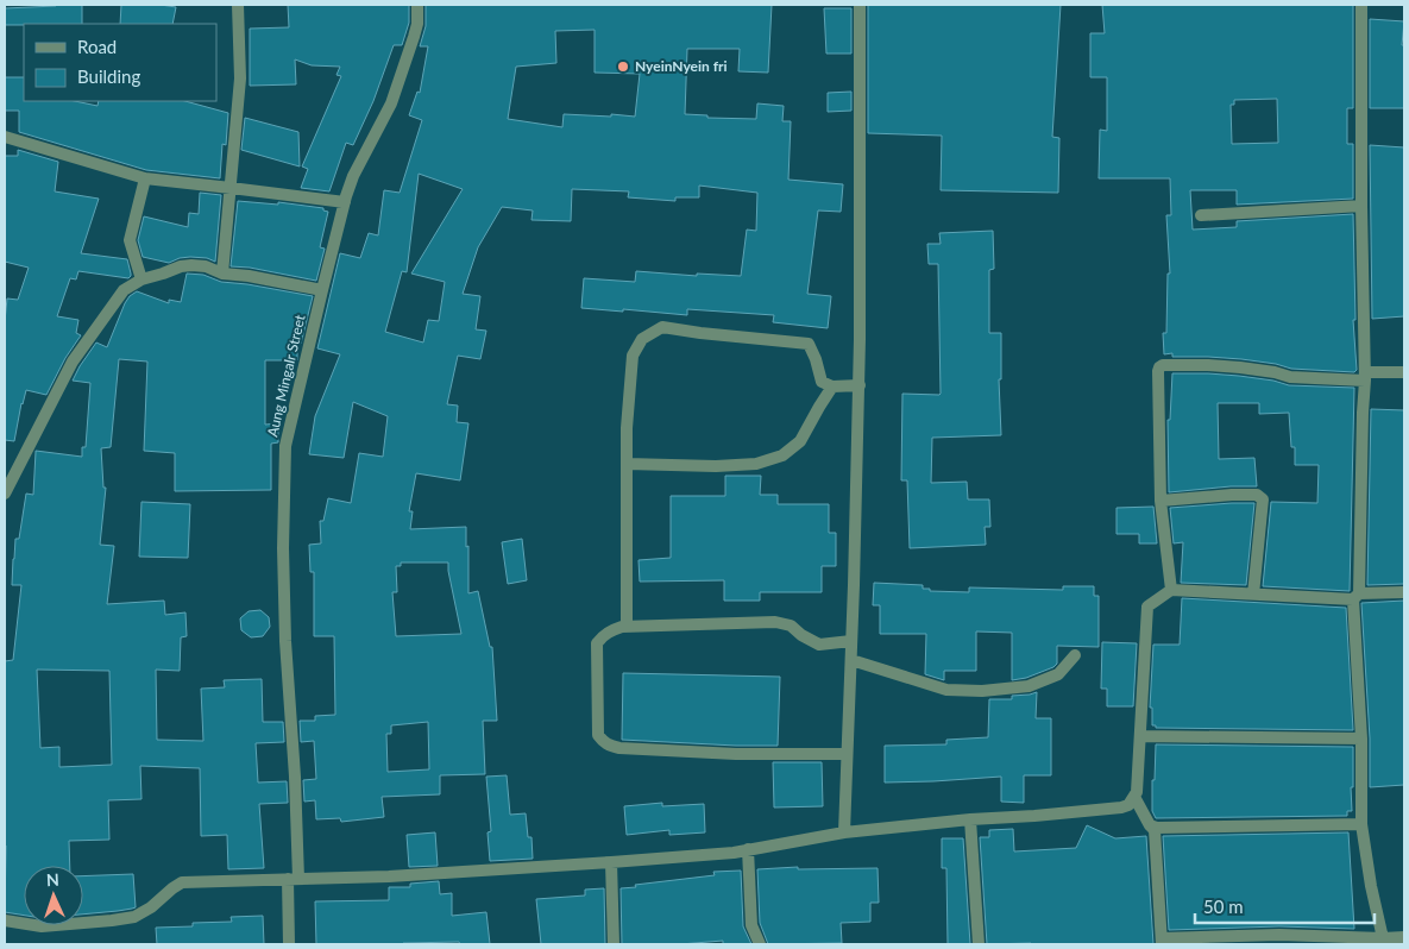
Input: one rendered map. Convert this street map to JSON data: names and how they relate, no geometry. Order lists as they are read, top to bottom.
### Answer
{
  "streets": {
    "street": ["Aung Mingalr Street"]
  },
  "places": ["NyeinNyein fri"],
  "legend": ["Road", "Building"],
  "scale_bar": "50 m",
  "north": "top"
}
